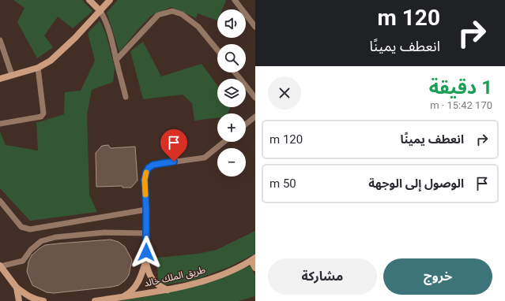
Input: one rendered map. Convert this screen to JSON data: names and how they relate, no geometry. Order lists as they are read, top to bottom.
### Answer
{
  "streets": {
    "street": ["طريق الملك خالد"]
  },
  "page": {
    "turn": ["120 m", "انعطف يمينًا"],
    "map_buttons": ["+", "−"],
    "heading": ["1 دقيقة", "170 m · 15:42"],
    "list": [
      {
        "name": "انعطف يمينًا",
        "value": "120 m"
      },
      {
        "name": "الوصول إلى الوجهة",
        "value": "50 m"
      }
    ],
    "buttons": ["خروج", "مشاركة"]
  }
}
